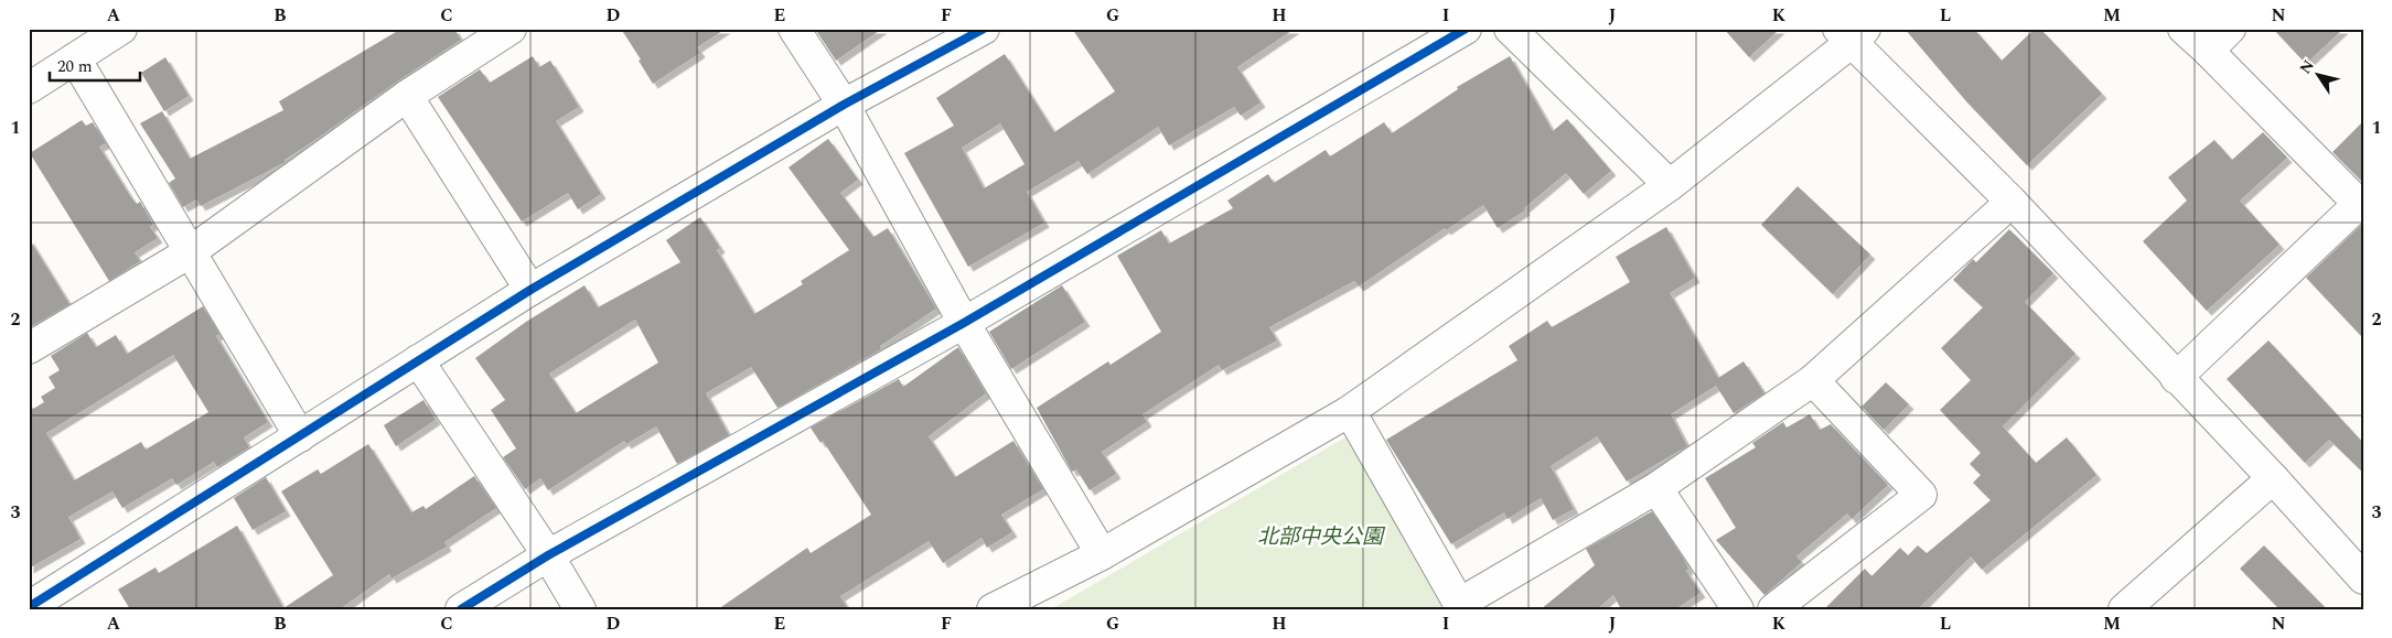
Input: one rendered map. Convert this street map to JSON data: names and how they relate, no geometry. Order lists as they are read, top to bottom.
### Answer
{
  "parks": ["北部中央公園"],
  "scale_bar": "20 m",
  "north": "top left",
  "grid": {
    "columns": [
      "A",
      "B",
      "C",
      "D",
      "E",
      "F",
      "G",
      "H",
      "I",
      "J",
      "K",
      "L",
      "M",
      "N"
    ],
    "rows": ["1", "2", "3"]
  }
}
